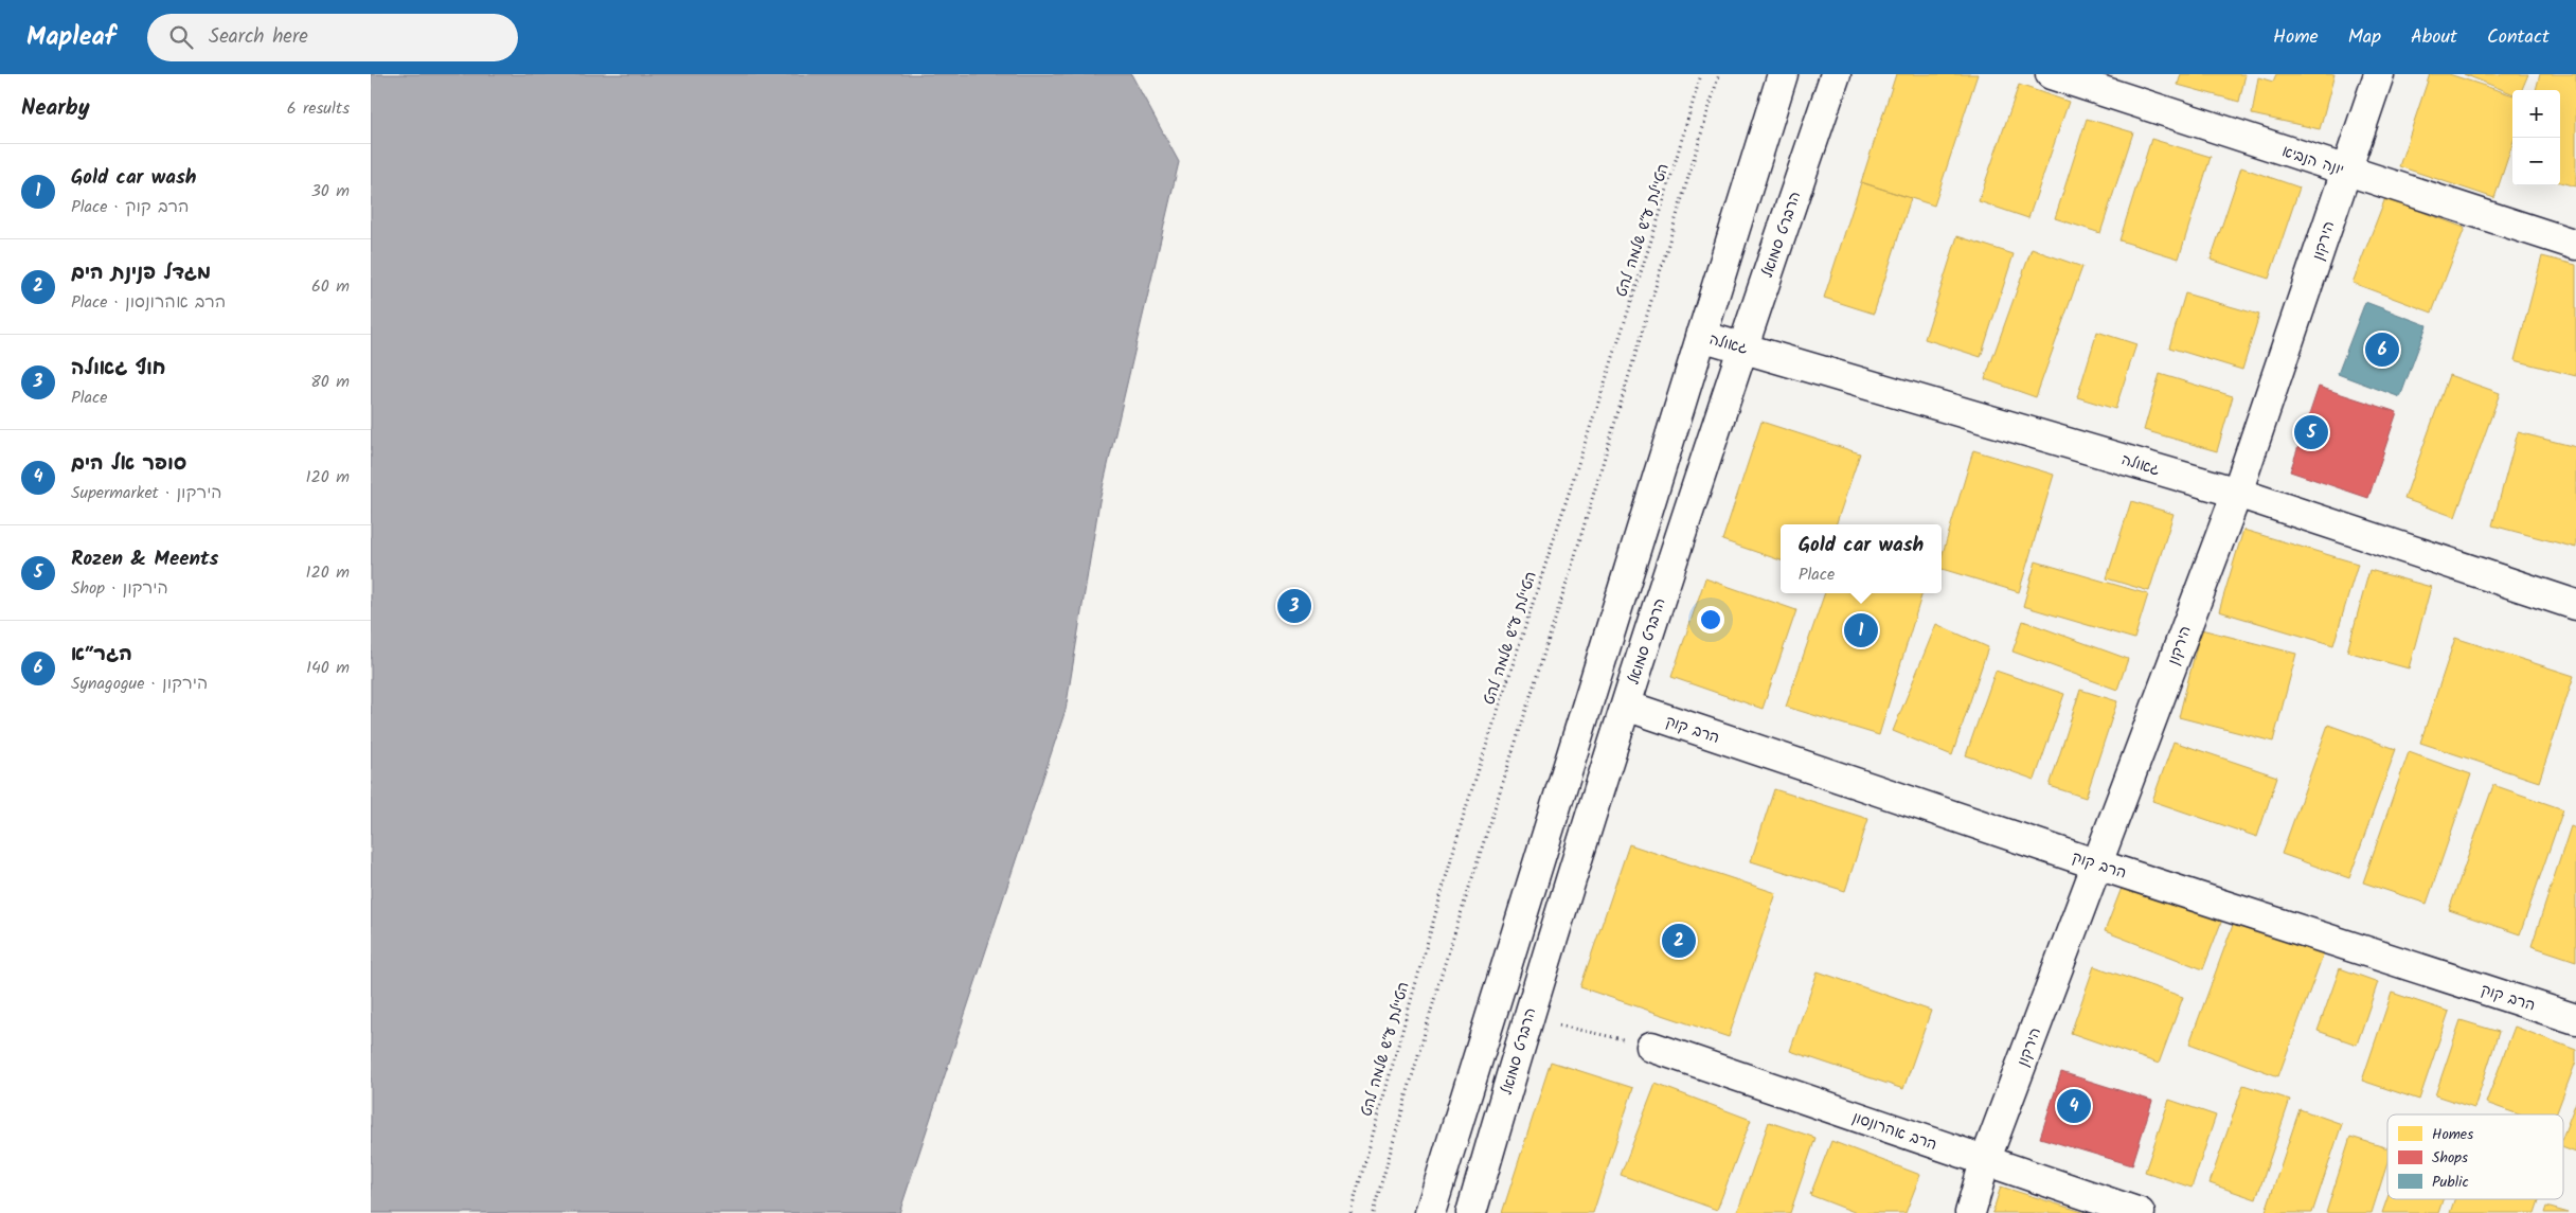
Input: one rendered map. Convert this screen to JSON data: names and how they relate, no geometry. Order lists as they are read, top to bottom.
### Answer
{
  "streets": {
    "street": [
      "יונה הנביא",
      "הרברט סמואל",
      "הירקון",
      "גאולה",
      "הרב קוק",
      "הרב אהרונסון"
    ],
    "path": ["הטיילת ע״ש שלמה להט"]
  },
  "crossings": [
    ["יונה הנביא", "הירקון"],
    ["הרברט סמואל", "גאולה"],
    ["הרברט סמואל", "הרב קוק"],
    ["הירקון", "גאולה"],
    ["הירקון", "הרב קוק"],
    ["הירקון", "הרב אהרונסון"]
  ],
  "legend": ["Homes", "Shops", "Public"],
  "page": {
    "header": "Mapleaf",
    "search": "Search here",
    "nav": [
      "Home",
      "Map",
      "About",
      "Contact"
    ],
    "heading": ["Nearby", "6 results"],
    "map_buttons": ["+", "−"],
    "list": [
      {
        "mark": "1",
        "name": "Gold car wash",
        "note": "Place · הרב קוק",
        "value": "30 m"
      },
      {
        "mark": "2",
        "name": "מגדל פנינת הים",
        "note": "Place · הרב אהרונסון",
        "value": "60 m"
      },
      {
        "mark": "3",
        "name": "חוף גאולה",
        "note": "Place",
        "value": "80 m"
      },
      {
        "mark": "4",
        "name": "סופר אל הים",
        "note": "Supermarket · הירקון",
        "value": "120 m"
      },
      {
        "mark": "5",
        "name": "Rozen & Meents",
        "note": "Shop · הירקון",
        "value": "120 m"
      },
      {
        "mark": "6",
        "name": "הגר״א",
        "note": "Synagogue · הירקון",
        "value": "140 m"
      }
    ],
    "pins": [
      "6",
      "5",
      "3",
      "1",
      "2",
      "4"
    ],
    "popup": ["Gold car wash", "Place"]
  }
}
